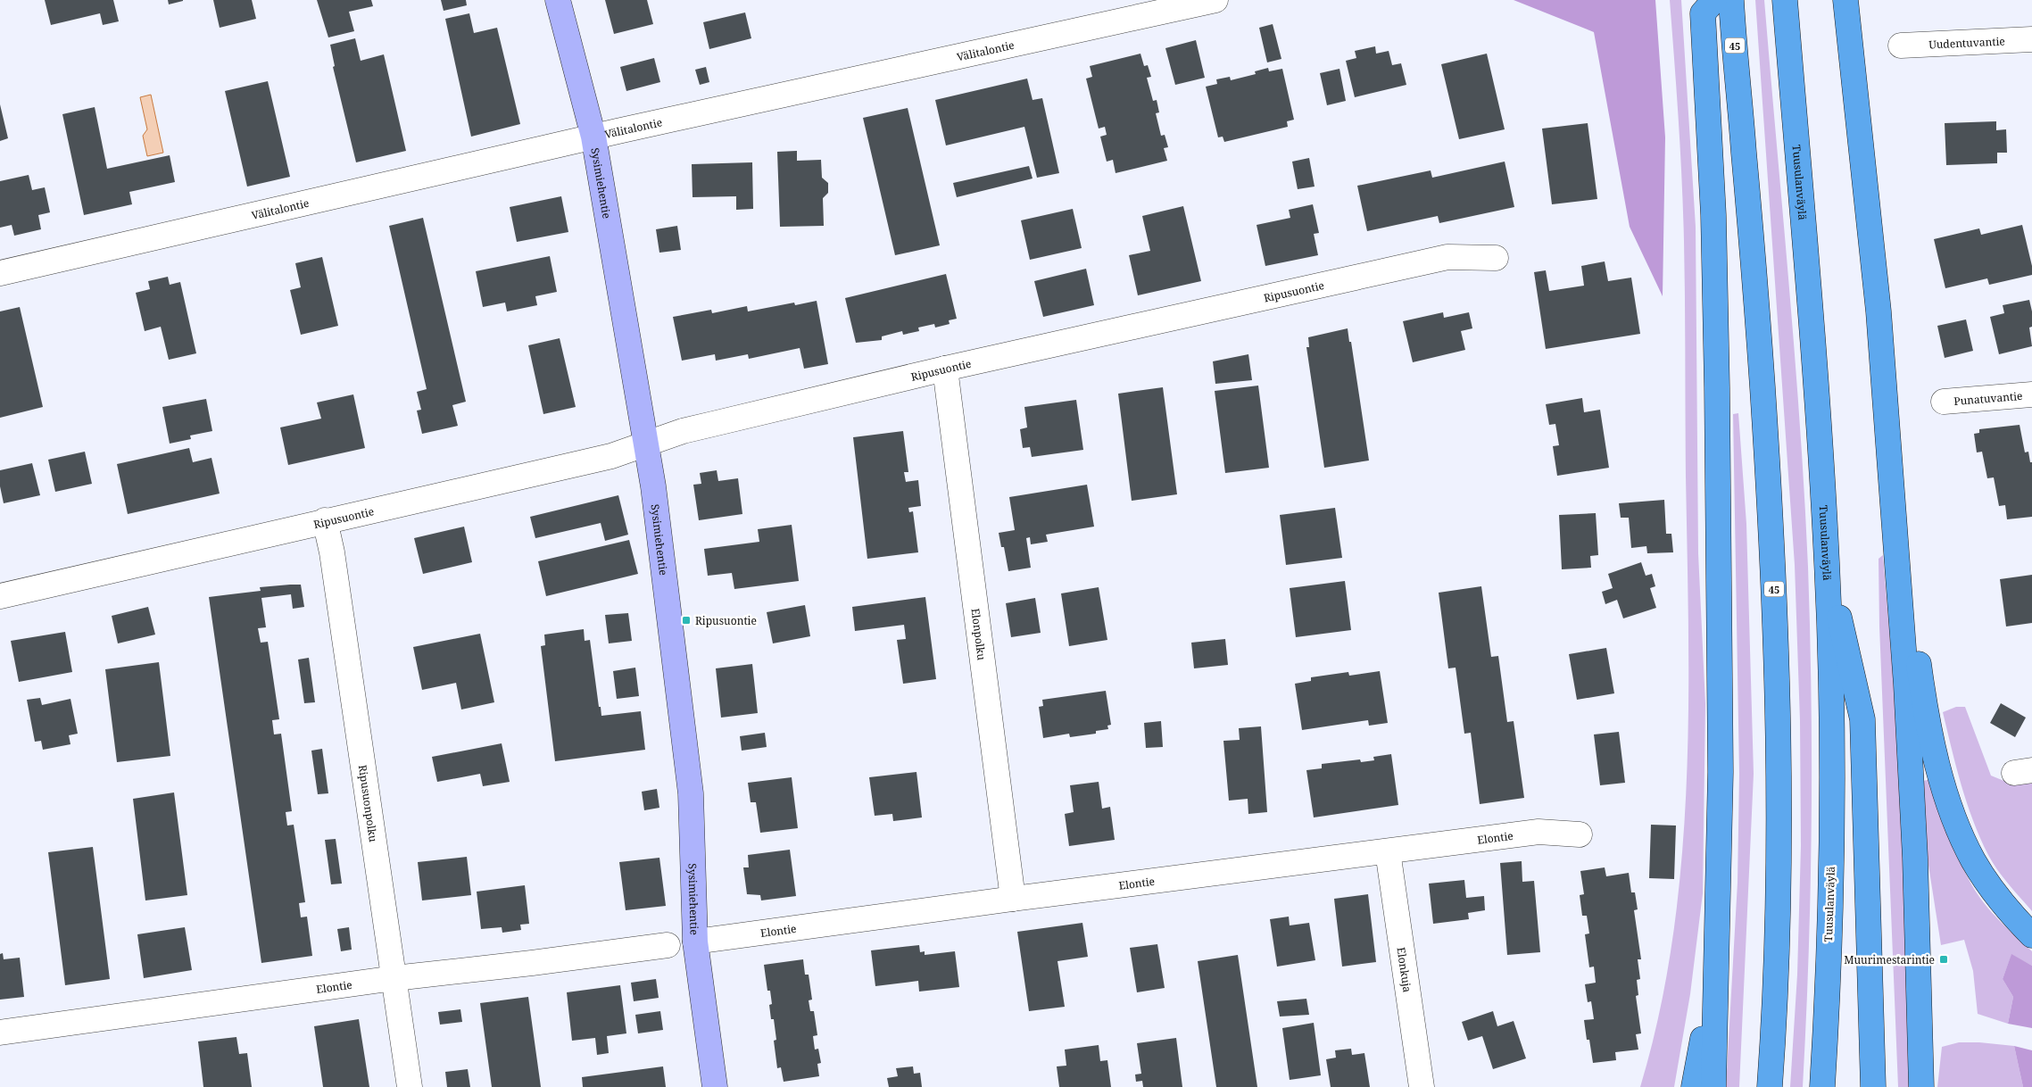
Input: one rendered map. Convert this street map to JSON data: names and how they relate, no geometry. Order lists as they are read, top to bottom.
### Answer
{
  "streets": {
    "highway": ["45", "Tuusulanväylä"],
    "street": [
      "Uudentuvantie",
      "Välitalontie",
      "Sysimiehentie",
      "Ripusuontie",
      "Punatuvantie",
      "Elonpolku",
      "Ripusuonpolku",
      "Elontie",
      "Elonkuja"
    ]
  },
  "crossings": [
    ["Välitalontie", "Sysimiehentie"],
    ["Sysimiehentie", "Ripusuontie"],
    ["Sysimiehentie", "Elontie"],
    ["Ripusuontie", "Elonpolku"],
    ["Ripusuontie", "Ripusuonpolku"],
    ["Elonpolku", "Elontie"],
    ["Ripusuonpolku", "Elontie"],
    ["Elontie", "Elonkuja"]
  ],
  "places": {
    "transit": ["Ripusuontie", "Muurimestarintie"]
  }
}
